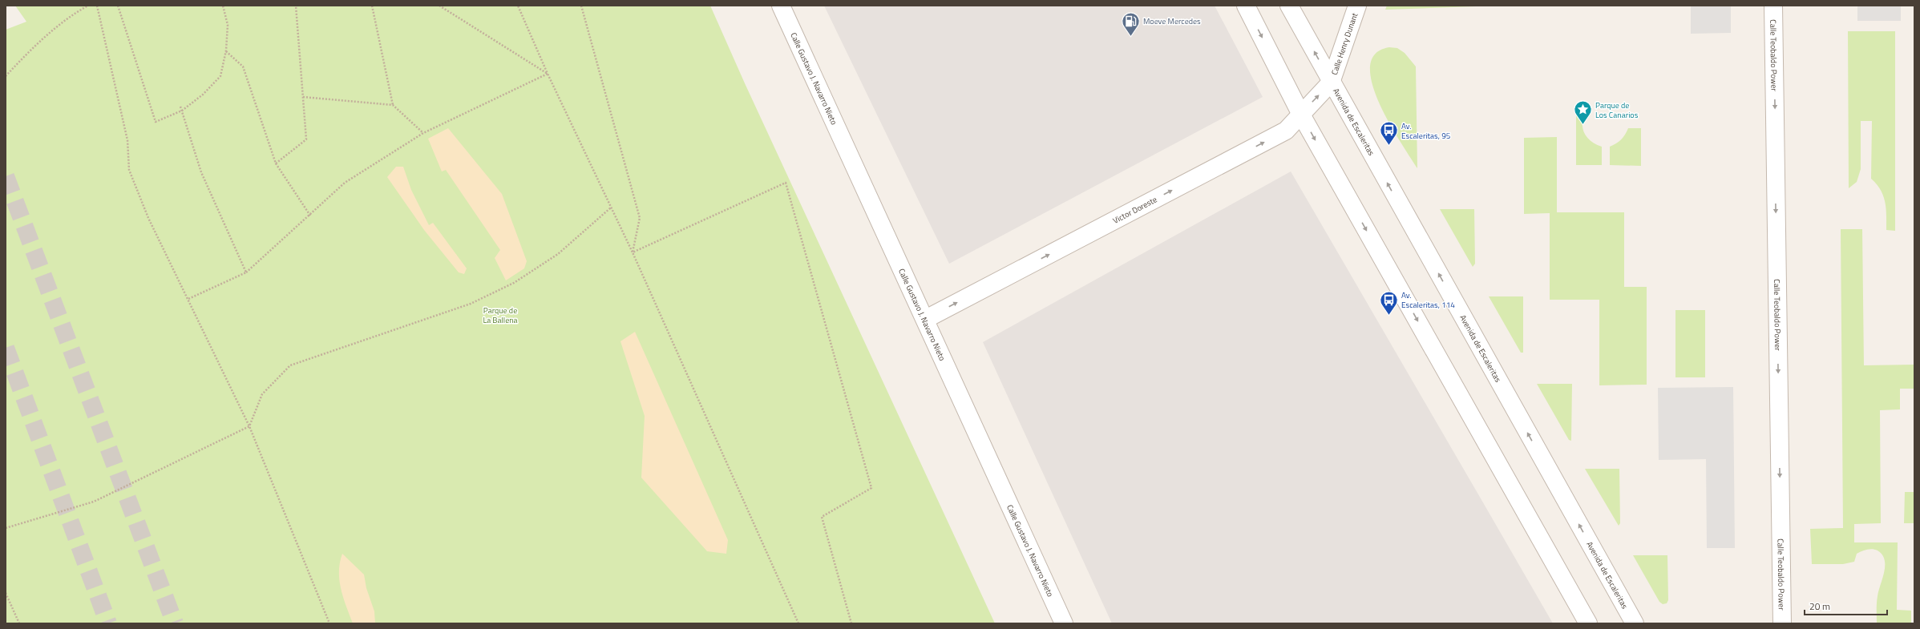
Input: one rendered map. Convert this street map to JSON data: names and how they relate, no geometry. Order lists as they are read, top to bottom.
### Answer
{
  "streets": {
    "street": [
      "Calle Henry Dunant",
      "Calle Teobaldo Power",
      "Calle Gustavo J. Navarro Nieto",
      "Avenida de Escaleritas",
      "Victor Doreste"
    ]
  },
  "crossings": [
    ["Calle Henry Dunant", "Avenida de Escaleritas"],
    ["Calle Henry Dunant", "Victor Doreste"],
    ["Calle Gustavo J. Navarro Nieto", "Victor Doreste"],
    ["Avenida de Escaleritas", "Victor Doreste"]
  ],
  "one_way": ["Calle Teobaldo Power", "Victor Doreste"],
  "parks": ["Parque de La Ballena"],
  "places": {
    "fuel station": ["Moeve Mercedes"],
    "place": ["Parque de Los Canarios"],
    "bus stop": ["Av. Escaleritas, 95", "Av. Escaleritas, 114"]
  },
  "scale_bar": "20 m"
}
